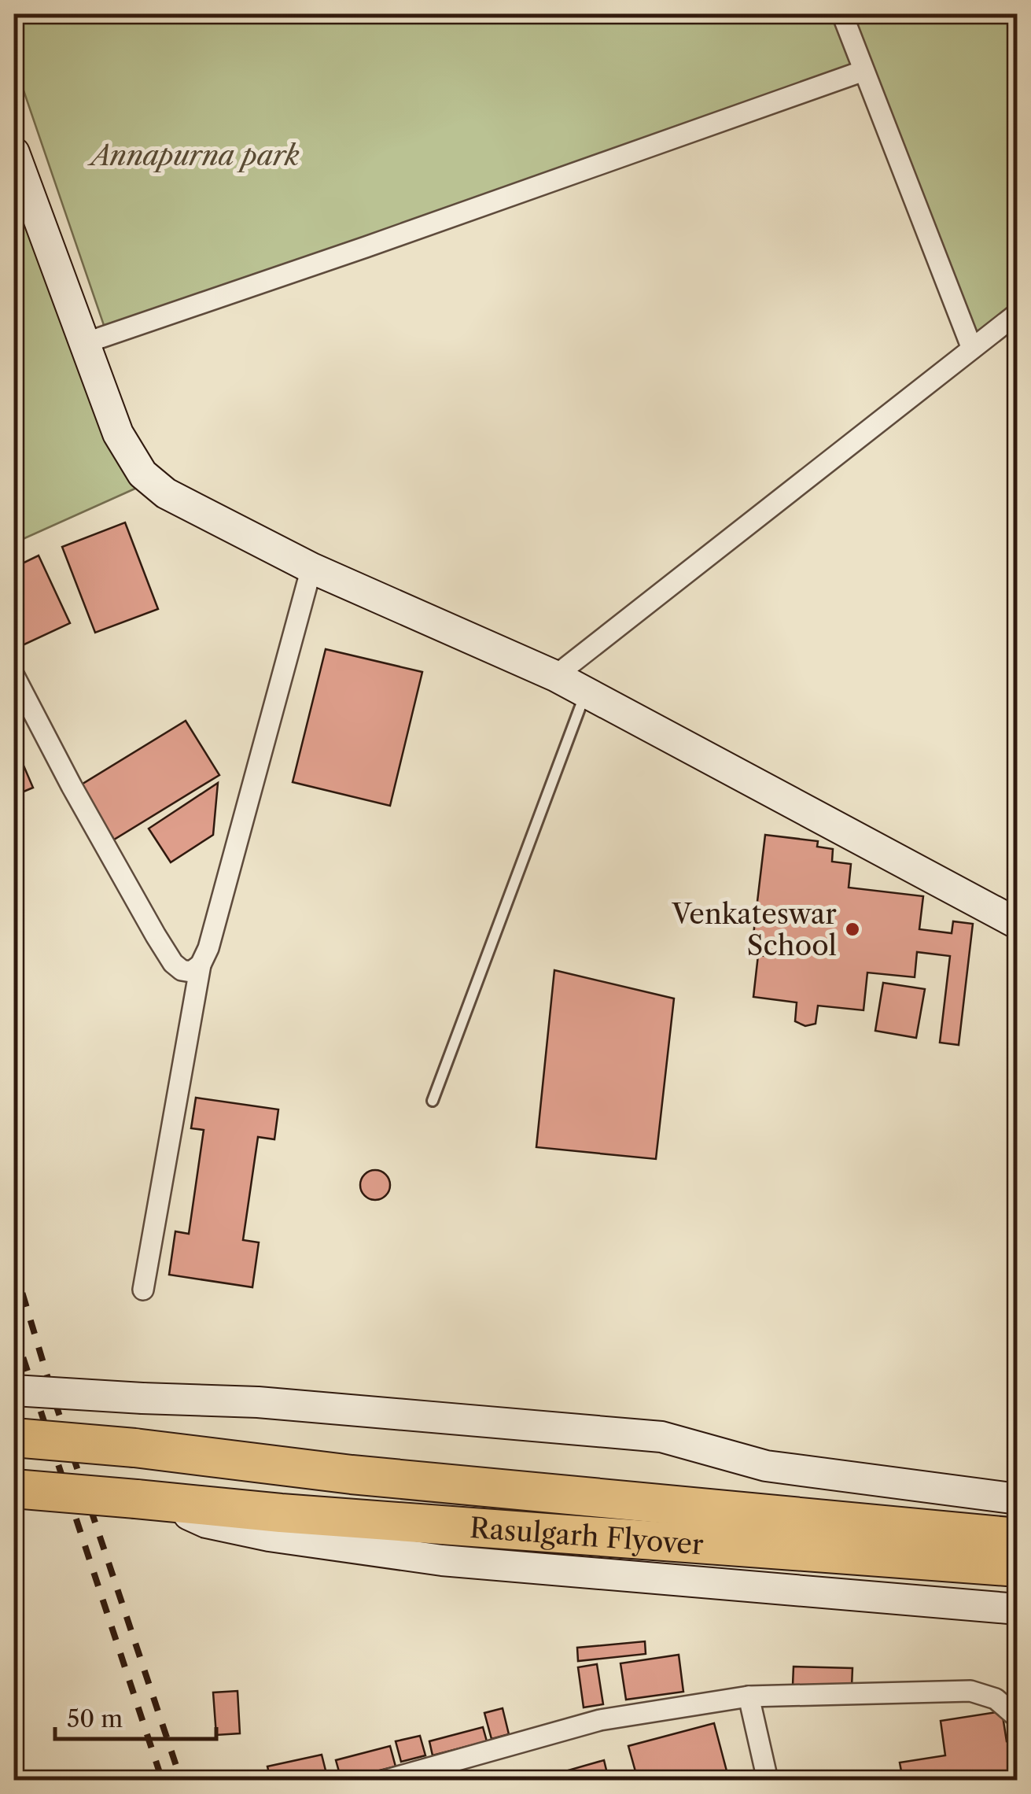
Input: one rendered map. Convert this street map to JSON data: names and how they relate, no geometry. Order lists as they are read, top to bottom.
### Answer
{
  "streets": {
    "highway": ["Rasulgarh Flyover"]
  },
  "parks": ["Annapurna park"],
  "places": ["Venkateswar School"],
  "scale_bar": "50 m"
}
